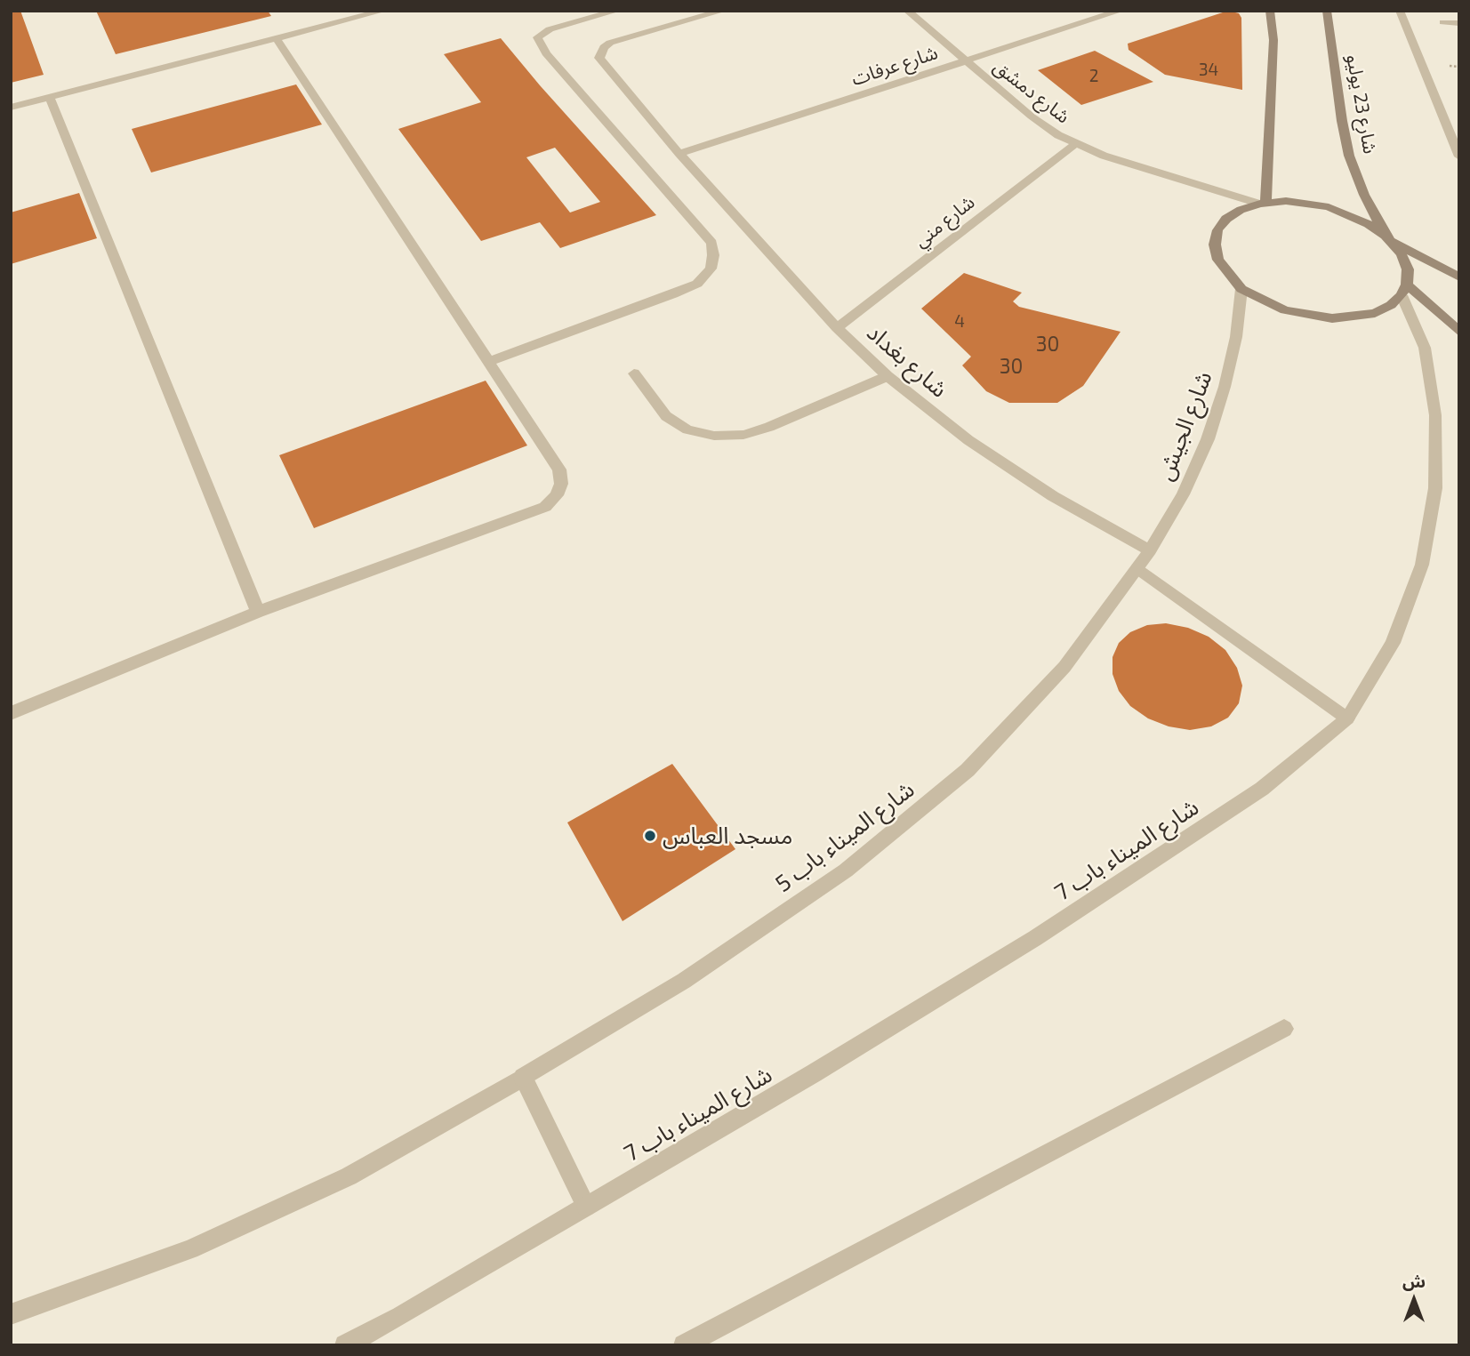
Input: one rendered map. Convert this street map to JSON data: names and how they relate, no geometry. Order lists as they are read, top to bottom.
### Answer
{
  "streets": {
    "main road": ["شارع 23 يوليو"],
    "street": [
      "شارع عرفات",
      "شارع دمشق",
      "شارع مني",
      "شارع بغداد",
      "شارع الجيش",
      "شارع الميناء باب 5",
      "شارع الميناء باب 7"
    ]
  },
  "crossings": [
    ["شارع عرفات", "شارع دمشق"],
    ["شارع عرفات", "شارع بغداد"],
    ["شارع دمشق", "شارع 23 يوليو"],
    ["شارع دمشق", "شارع مني"],
    ["شارع دمشق", "شارع الجيش"],
    ["شارع دمشق", "شارع الميناء باب 7"],
    ["شارع 23 يوليو", "شارع الجيش"],
    ["شارع 23 يوليو", "شارع الميناء باب 7"],
    ["شارع مني", "شارع بغداد"],
    ["شارع بغداد", "شارع الجيش"],
    ["شارع الجيش", "شارع الميناء باب 5"],
    ["شارع الجيش", "شارع الميناء باب 7"]
  ],
  "places": ["مسجد العباس"],
  "house_numbers": [
    "34",
    "2",
    "4",
    "30",
    "30"
  ],
  "north": "top"
}
